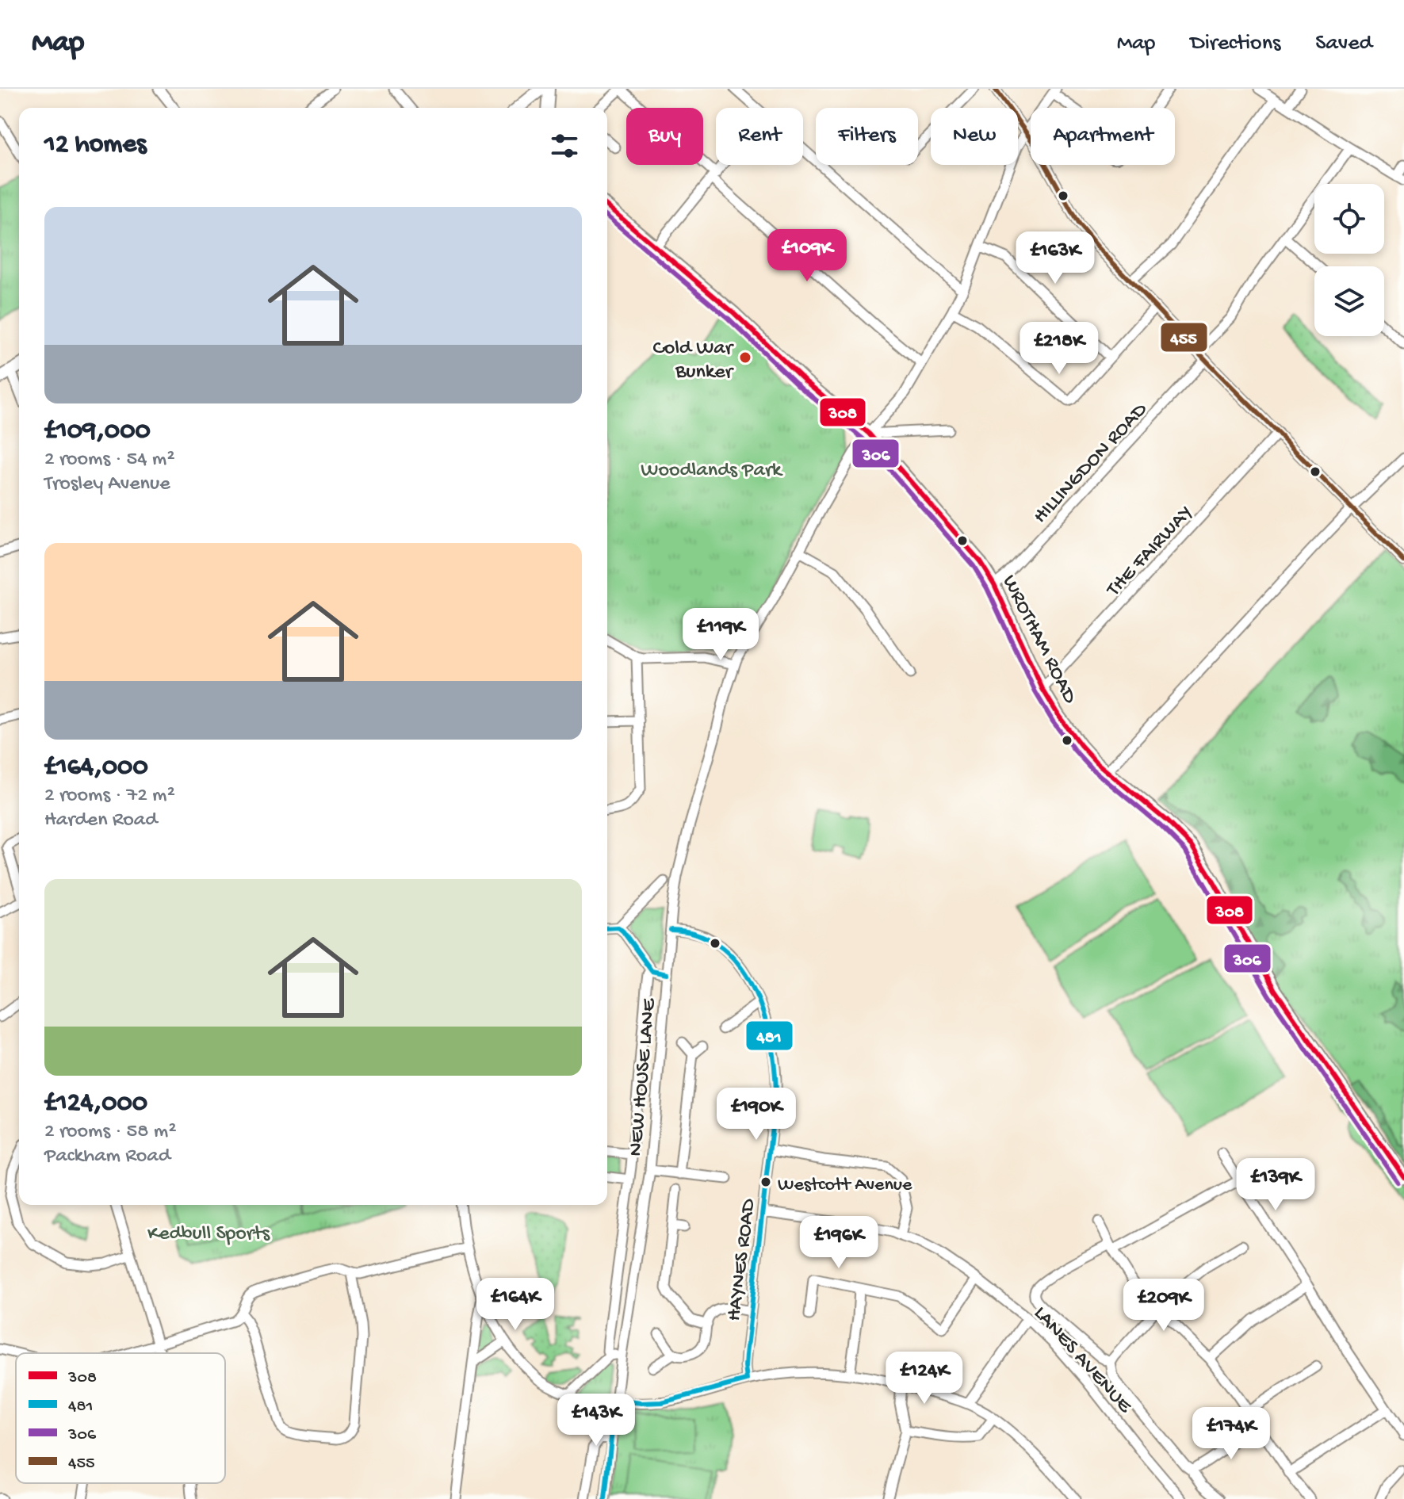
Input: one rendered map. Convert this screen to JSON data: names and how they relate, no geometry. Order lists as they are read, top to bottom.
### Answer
{
  "streets": {
    "main road": ["WROTHAM ROAD"],
    "street": [
      "HILLINGDON ROAD",
      "THE FAIRWAY",
      "NEW HOUSE LANE",
      "HAYNES ROAD",
      "LANES AVENUE"
    ]
  },
  "crossings": [
    ["HILLINGDON ROAD", "WROTHAM ROAD"],
    ["THE FAIRWAY", "WROTHAM ROAD"],
    ["WROTHAM ROAD", "NEW HOUSE LANE"],
    ["NEW HOUSE LANE", "HAYNES ROAD"],
    ["HAYNES ROAD", "LANES AVENUE"]
  ],
  "parks": ["Woodlands Park", "Kedbull Sports"],
  "places": ["Cold War Bunker", "Westcott Avenue"],
  "lines": [
    "transit line 455",
    "transit line 308",
    "transit line 306",
    "transit line 481"
  ],
  "legend": [
    "308",
    "481",
    "306",
    "455"
  ],
  "page": {
    "header": "Map",
    "nav": ["Map", "Directions", "Saved"],
    "chip": [
      "Buy",
      "Rent",
      "Filters",
      "New",
      "Apartment"
    ],
    "heading": "12 homes",
    "list": [
      {
        "name": "£109,000",
        "note": "2 rooms · 54 m² · Trosley Avenue"
      },
      {
        "name": "£164,000",
        "note": "2 rooms · 72 m² · Harden Road"
      },
      {
        "name": "£124,000",
        "note": "2 rooms · 58 m² · Packham Road"
      }
    ],
    "price": [
      "£109K",
      "£163K",
      "£218K",
      "£119K",
      "£190K",
      "£139K",
      "£196K",
      "£164K",
      "£209K",
      "£124K",
      "£143K",
      "£174K"
    ]
  }
}
